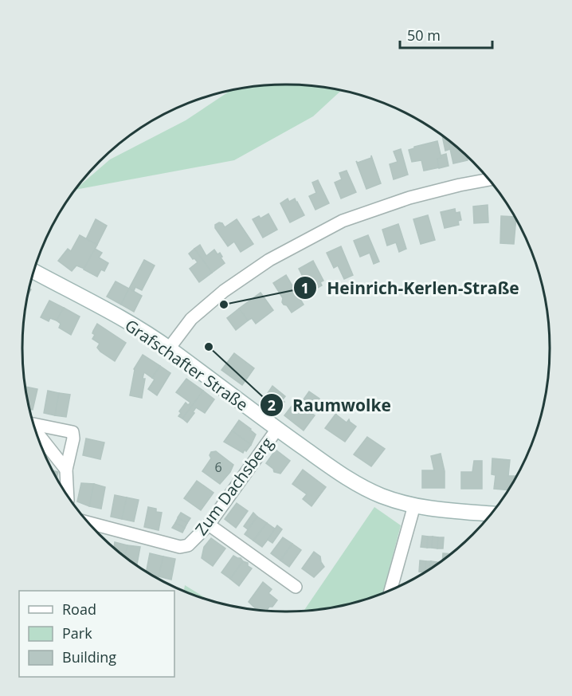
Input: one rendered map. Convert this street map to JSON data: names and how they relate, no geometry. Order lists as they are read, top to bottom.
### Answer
{
  "streets": {
    "main road": ["Grafschafter Straße"],
    "street": ["Zum Dachsberg"]
  },
  "crossings": [
    ["Grafschafter Straße", "Zum Dachsberg"]
  ],
  "places": ["Heinrich-Kerlen-Straße", "Raumwolke"],
  "house_numbers": ["6"],
  "legend": ["Road", "Park", "Building"],
  "scale_bar": "50 m"
}
